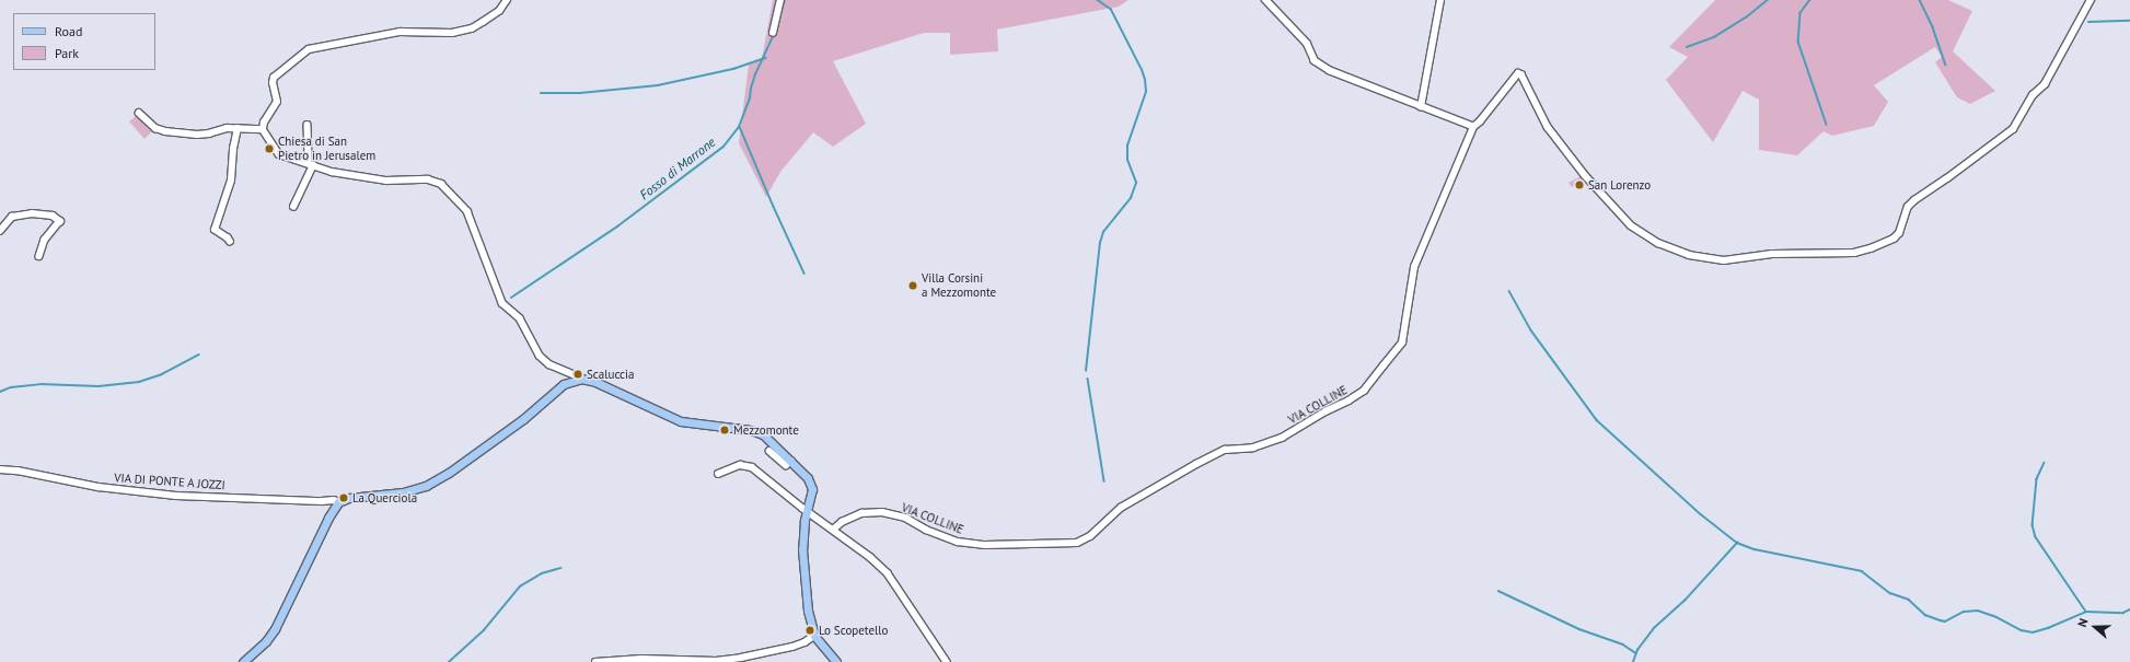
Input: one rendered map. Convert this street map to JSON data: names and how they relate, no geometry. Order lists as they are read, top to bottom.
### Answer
{
  "streets": {
    "street": ["VIA COLLINE", "VIA DI PONTE A JOZZI"]
  },
  "water": ["Fosso di Marrone"],
  "places": [
    "Chiesa di San Pietro in Jerusalem",
    "San Lorenzo",
    "Villa Corsini a Mezzomonte",
    "Scaluccia",
    "Mezzomonte",
    "La Querciola",
    "Lo Scopetello"
  ],
  "legend": ["Road", "Park"],
  "north": "left"
}
